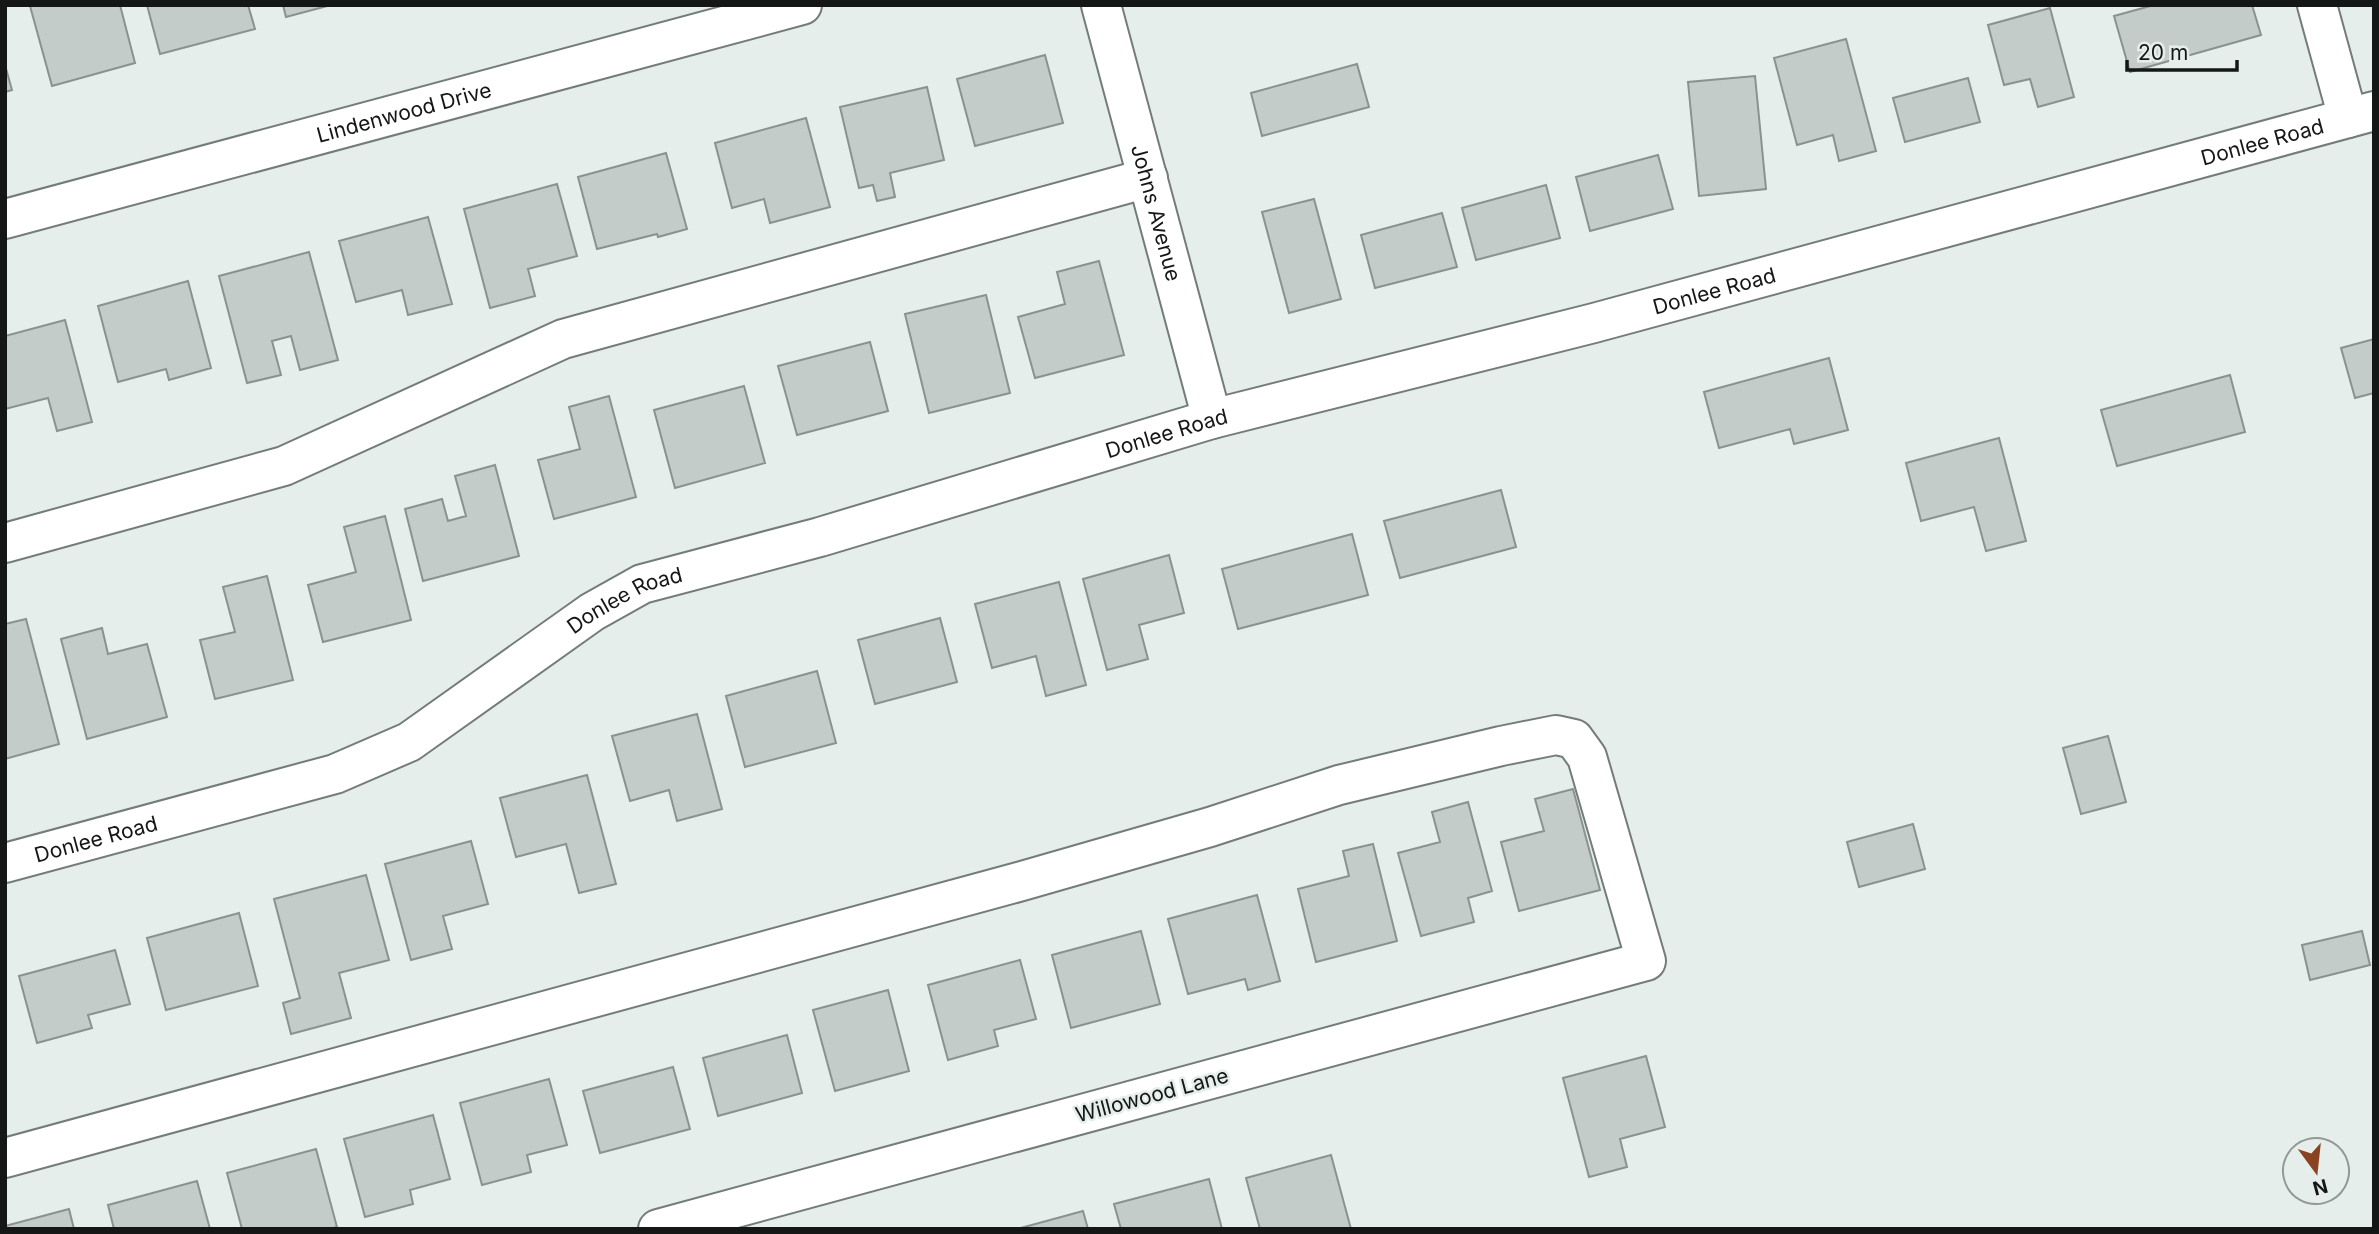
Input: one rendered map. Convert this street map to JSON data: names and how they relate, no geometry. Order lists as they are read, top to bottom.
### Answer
{
  "streets": {
    "street": [
      "Lindenwood Drive",
      "Donlee Road",
      "Johns Avenue",
      "Willowood Lane"
    ]
  },
  "crossings": [
    ["Donlee Road", "Johns Avenue"]
  ],
  "scale_bar": "20 m",
  "north": "bottom"
}
